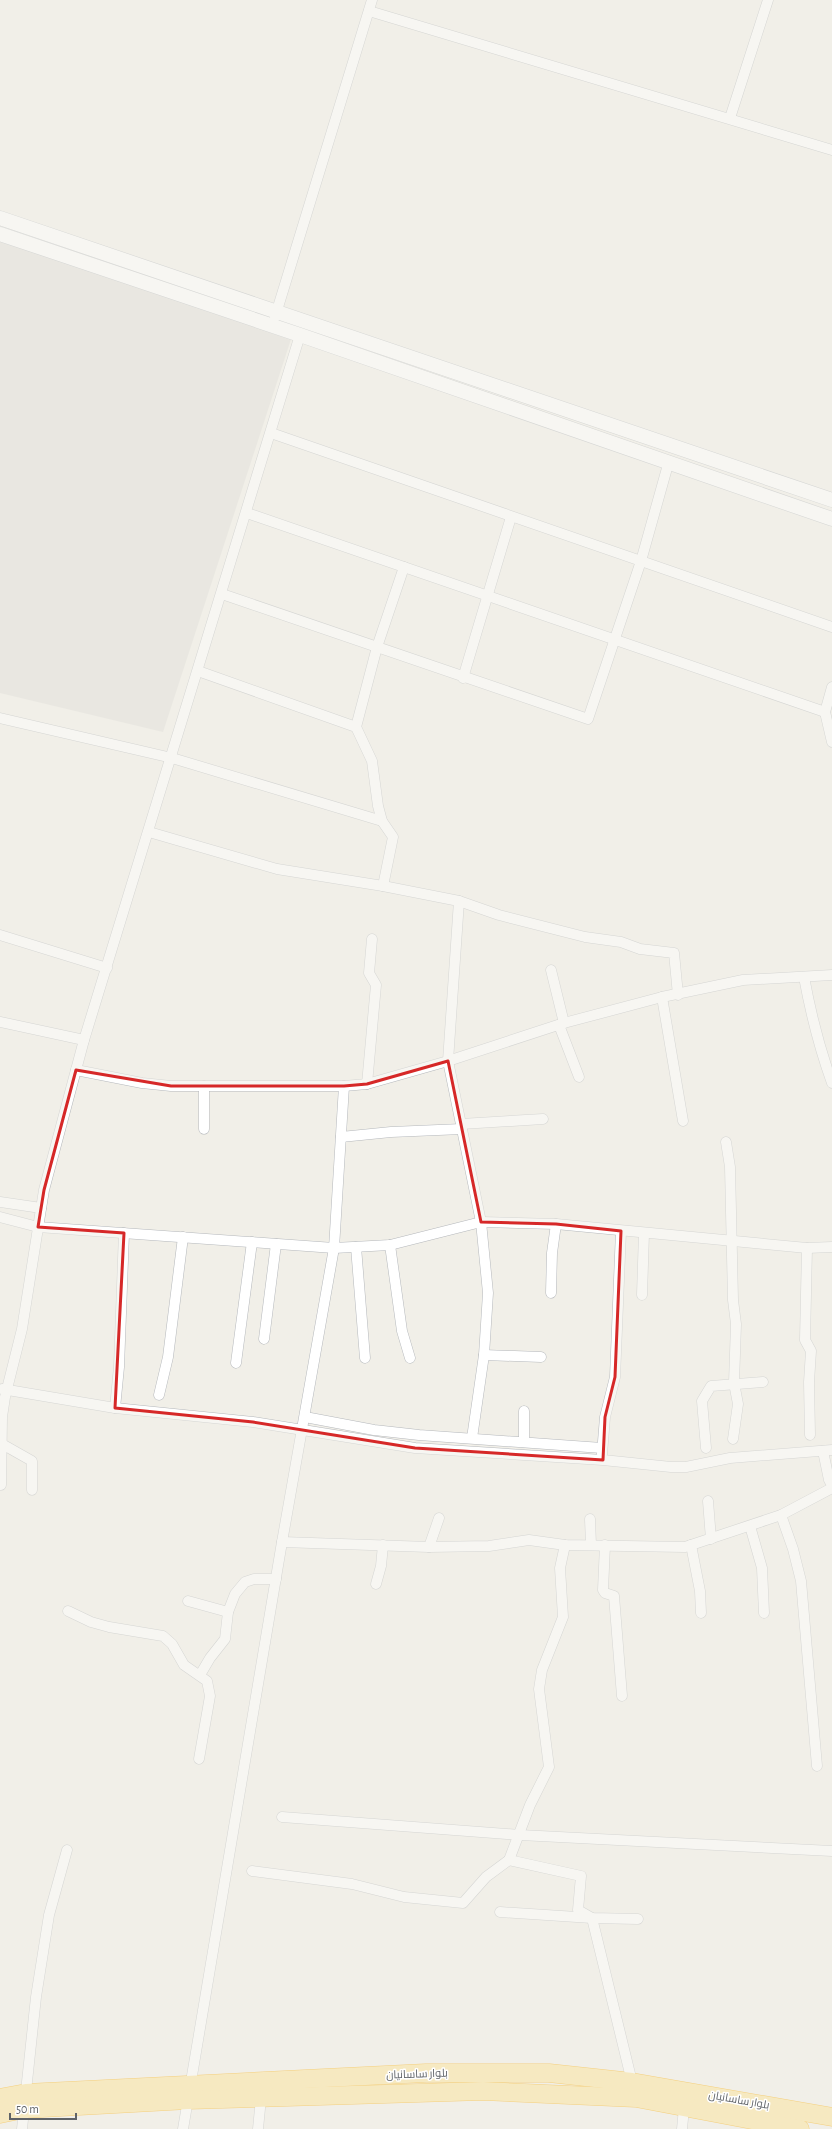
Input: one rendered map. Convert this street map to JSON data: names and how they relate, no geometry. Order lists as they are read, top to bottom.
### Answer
{
  "streets": {
    "highway": ["بلوار ساسانیان"]
  },
  "scale_bar": "50 m"
}
